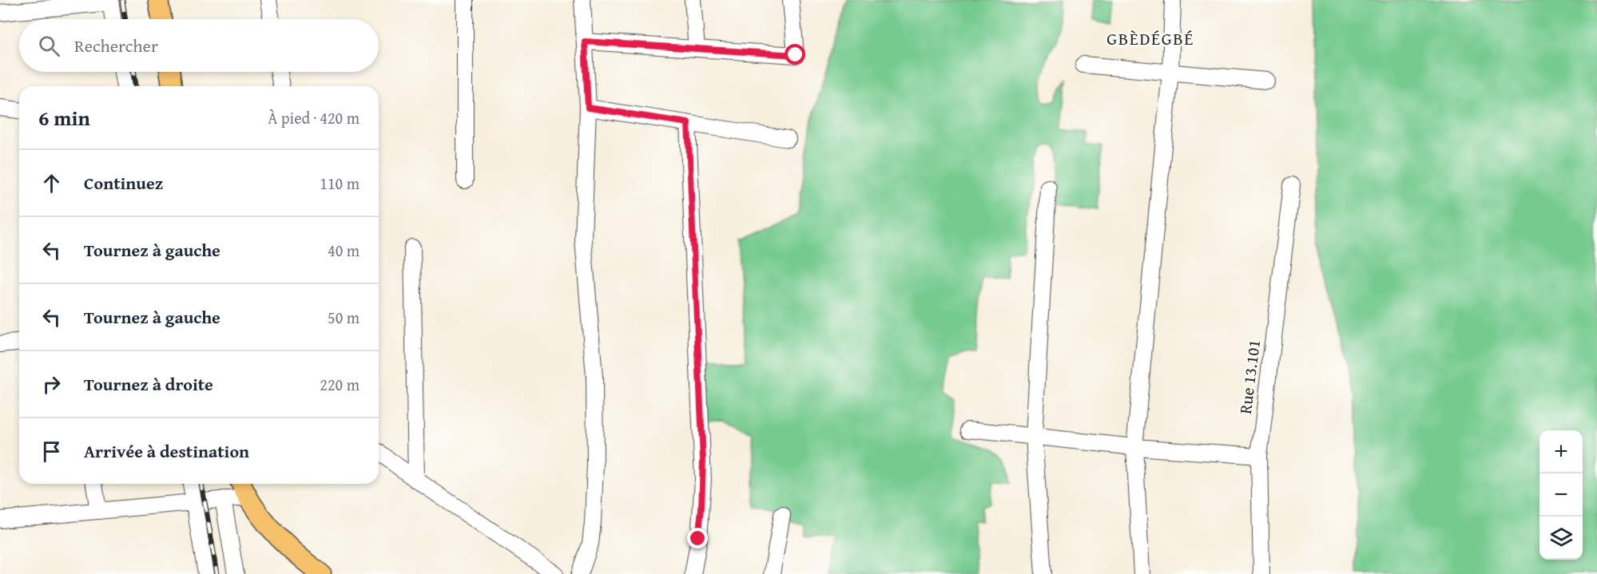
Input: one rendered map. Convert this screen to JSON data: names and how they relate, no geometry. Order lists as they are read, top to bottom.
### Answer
{
  "streets": {
    "street": ["Rue 13.101"]
  },
  "districts": ["GBÈDÉGBÉ"],
  "page": {
    "search": "Rechercher",
    "heading": ["6 min", "À pied · 420 m"],
    "list": [
      ["Continuez", "110 m"],
      ["Tournez à gauche", "40 m"],
      ["Tournez à gauche", "50 m"],
      ["Tournez à droite", "220 m"],
      "Arrivée à destination"
    ],
    "map_buttons": ["+", "−"]
  }
}
